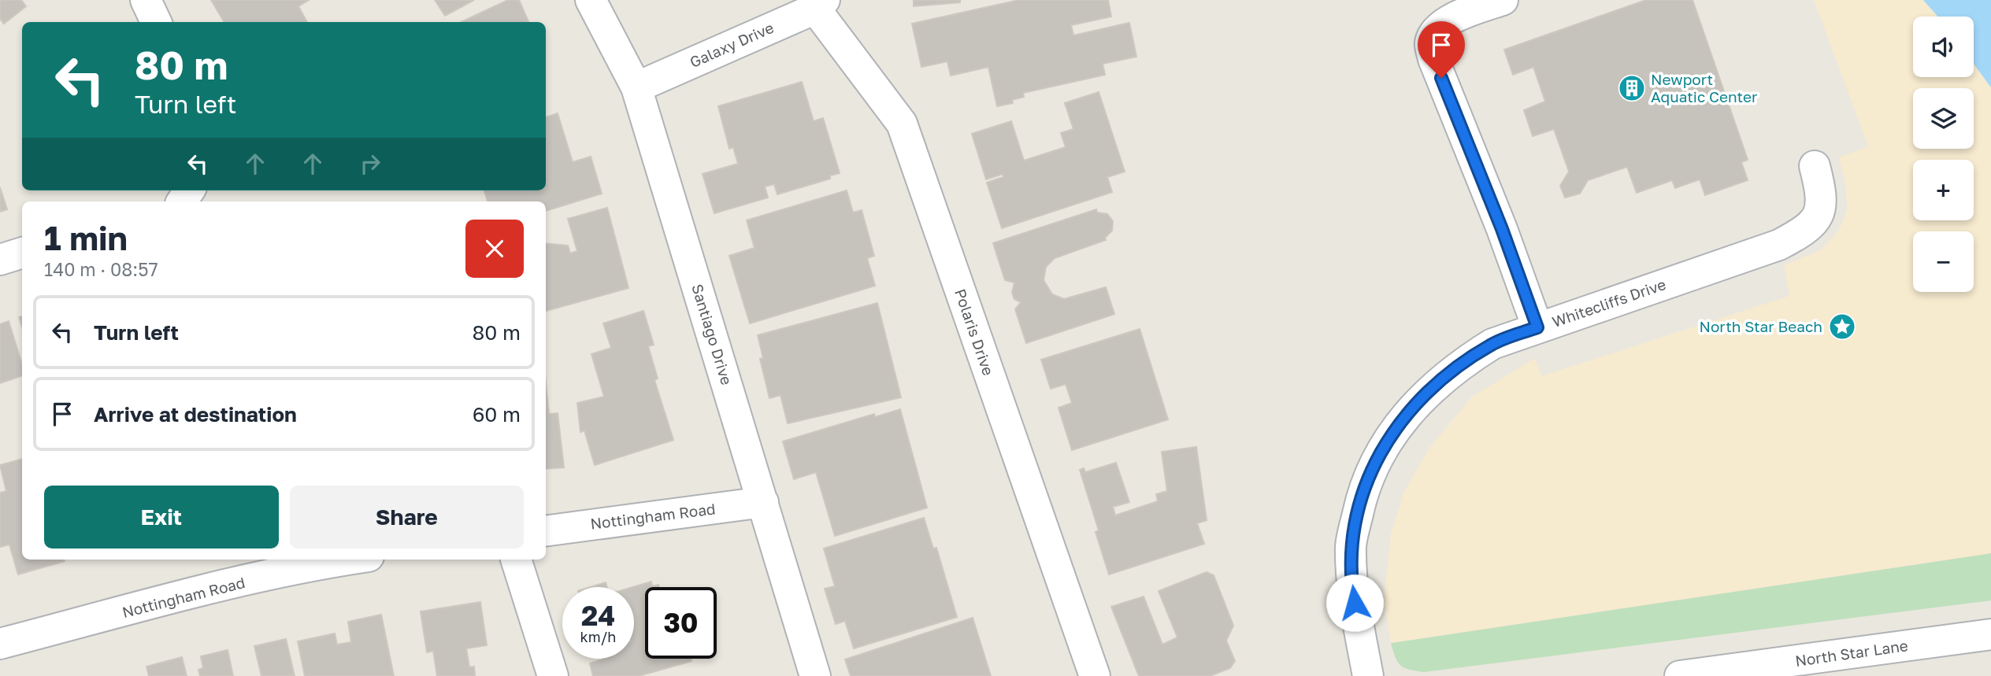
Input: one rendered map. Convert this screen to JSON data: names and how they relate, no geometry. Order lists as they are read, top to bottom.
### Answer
{
  "streets": {
    "street": [
      "Galaxy Drive",
      "Whitecliffs Drive",
      "Polaris Drive",
      "Santiago Drive",
      "Nottingham Road",
      "North Star Lane"
    ]
  },
  "crossings": [
    ["Galaxy Drive", "Polaris Drive"],
    ["Galaxy Drive", "Santiago Drive"],
    ["Santiago Drive", "Nottingham Road"]
  ],
  "places": {
    "building": ["Newport Aquatic Center"],
    "place": ["North Star Beach"]
  },
  "page": {
    "map_buttons": ["+", "−"],
    "turn": ["80 m", "Turn left"],
    "heading": ["1 min", "140 m · 08:57"],
    "list": [
      {
        "name": "Turn left",
        "value": "80 m"
      },
      {
        "name": "Arrive at destination",
        "value": "60 m"
      }
    ],
    "buttons": ["Exit", "Share"],
    "speed": "24 km/h",
    "limit": "30"
  }
}
